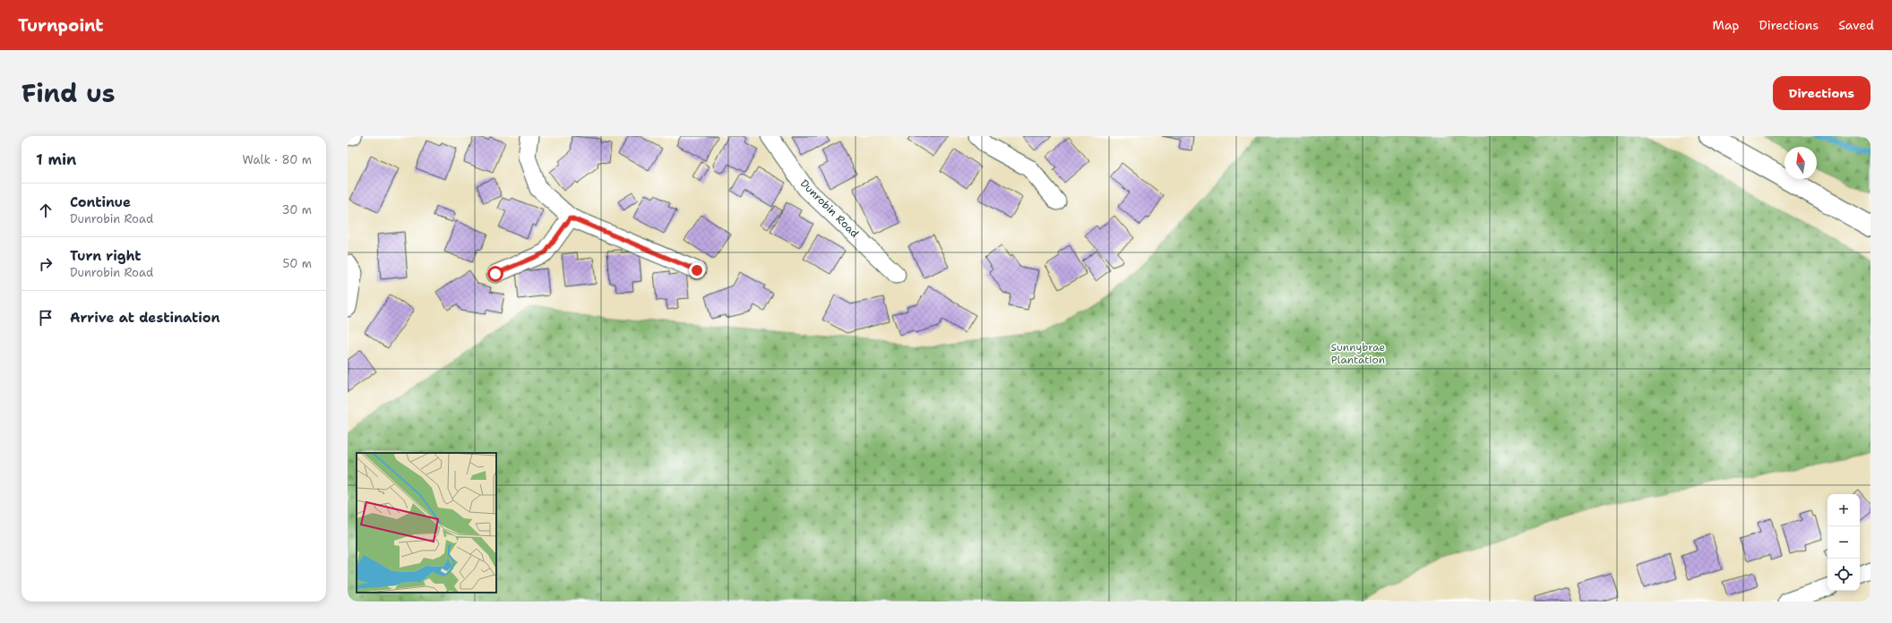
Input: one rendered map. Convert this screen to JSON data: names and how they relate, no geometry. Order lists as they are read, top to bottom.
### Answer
{
  "streets": {
    "street": ["Dunrobin Road"]
  },
  "parks": ["Sunnybrae Plantation"],
  "north": "top",
  "page": {
    "header": "Turnpoint",
    "nav": ["Map", "Directions", "Saved"],
    "title": "Find us",
    "buttons": "Directions",
    "heading": ["1 min", "Walk · 80 m"],
    "list": [
      ["Continue", "Dunrobin Road", "30 m"],
      ["Turn right", "Dunrobin Road", "50 m"],
      "Arrive at destination"
    ],
    "map_buttons": ["+", "−"]
  }
}
